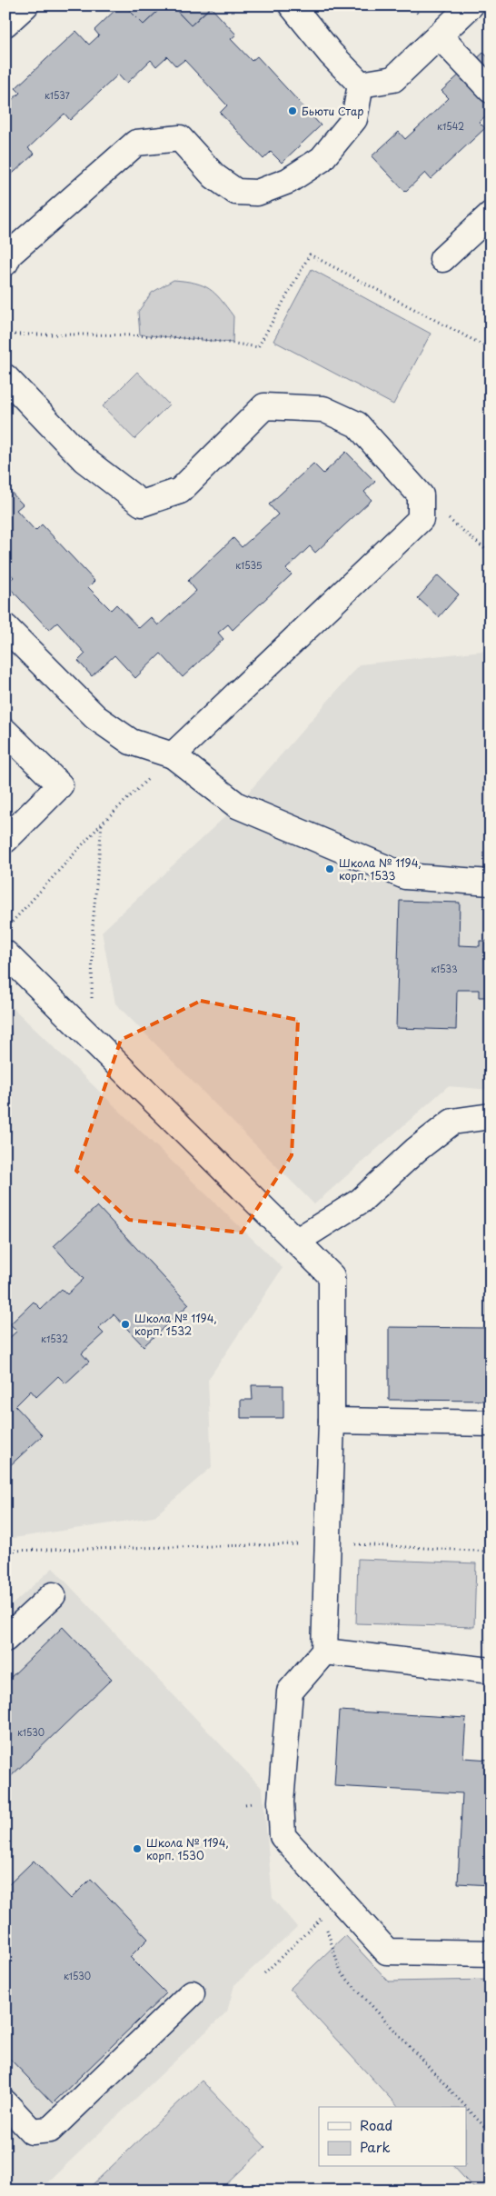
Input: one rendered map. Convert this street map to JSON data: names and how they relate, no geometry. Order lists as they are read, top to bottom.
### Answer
{
  "places": [
    "Бьюти Стар",
    "Школа № 1194, корп. 1533",
    "Школа № 1194, корп. 1532",
    "Школа № 1194, корп. 1530"
  ],
  "house_numbers": [
    "к1537",
    "к1542",
    "к1535",
    "к1533",
    "к1532",
    "к1530",
    "к1530"
  ],
  "legend": ["Road", "Park"]
}
